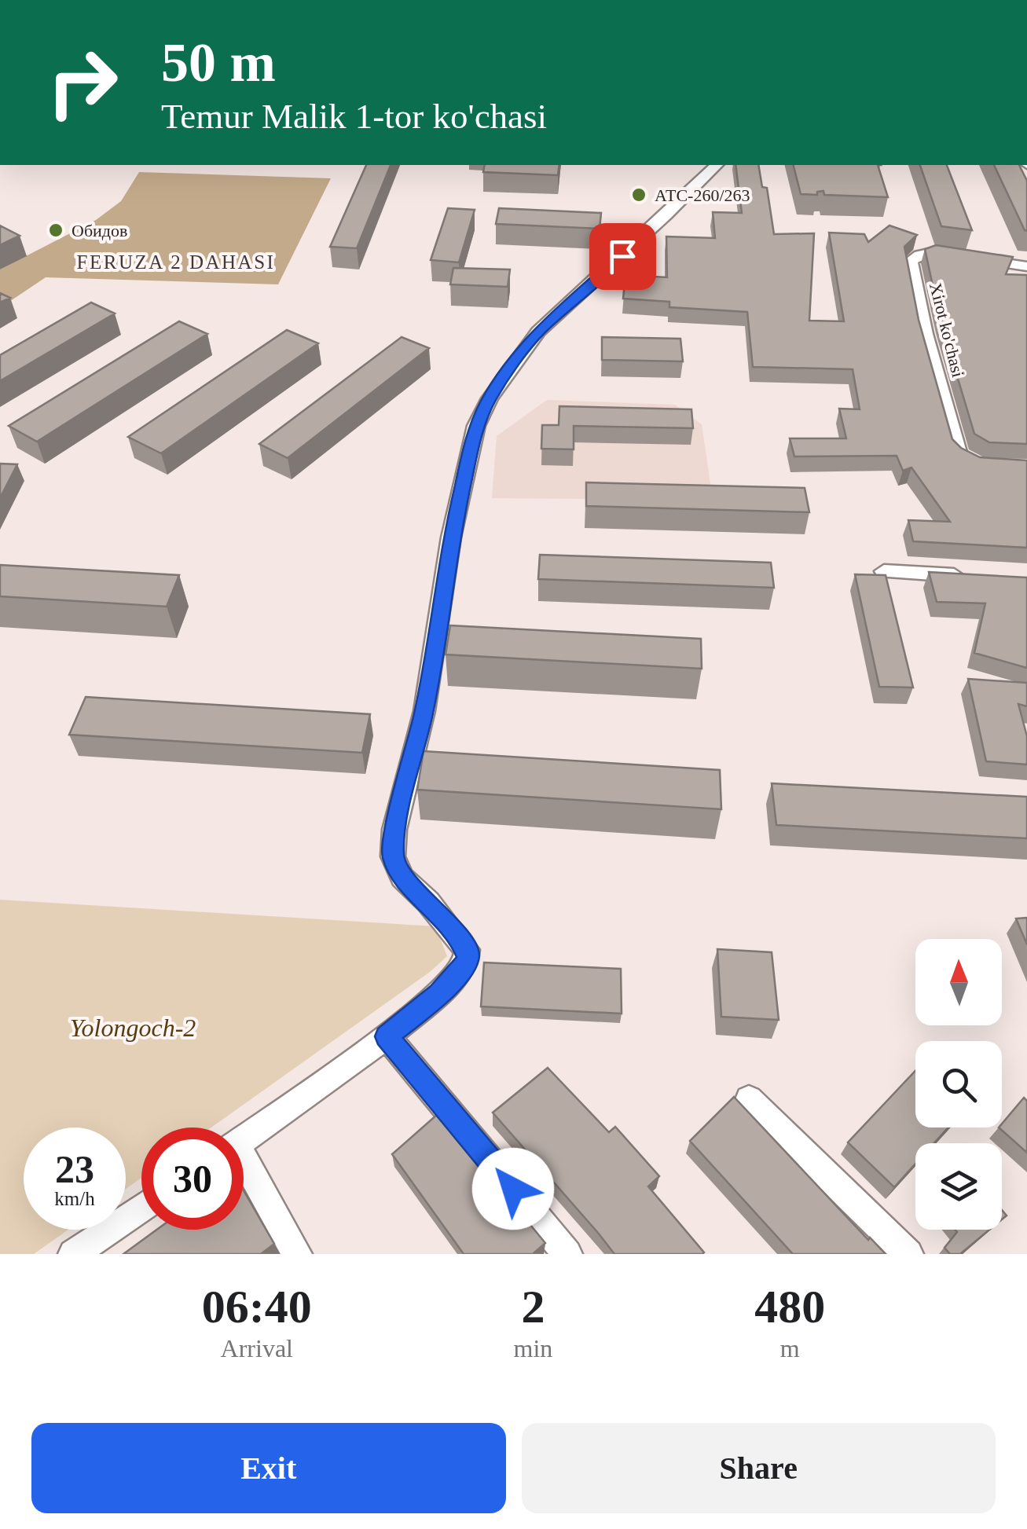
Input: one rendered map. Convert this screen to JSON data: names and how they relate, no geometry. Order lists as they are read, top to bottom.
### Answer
{
  "streets": {
    "street": ["Xirot ko'chasi"]
  },
  "districts": ["FERUZA 2 DAHASI"],
  "parks": ["Yolongoch-2"],
  "places": ["АТС-260/263", "Обидов"],
  "north": "top",
  "page": {
    "turn": ["50 m", "Temur Malik 1-tor ko'chasi"],
    "speed": "23 km/h",
    "limit": "30",
    "eta": [
      "06:40",
      "Arrival",
      "2",
      "min",
      "480",
      "m"
    ],
    "buttons": ["Exit", "Share"]
  }
}
